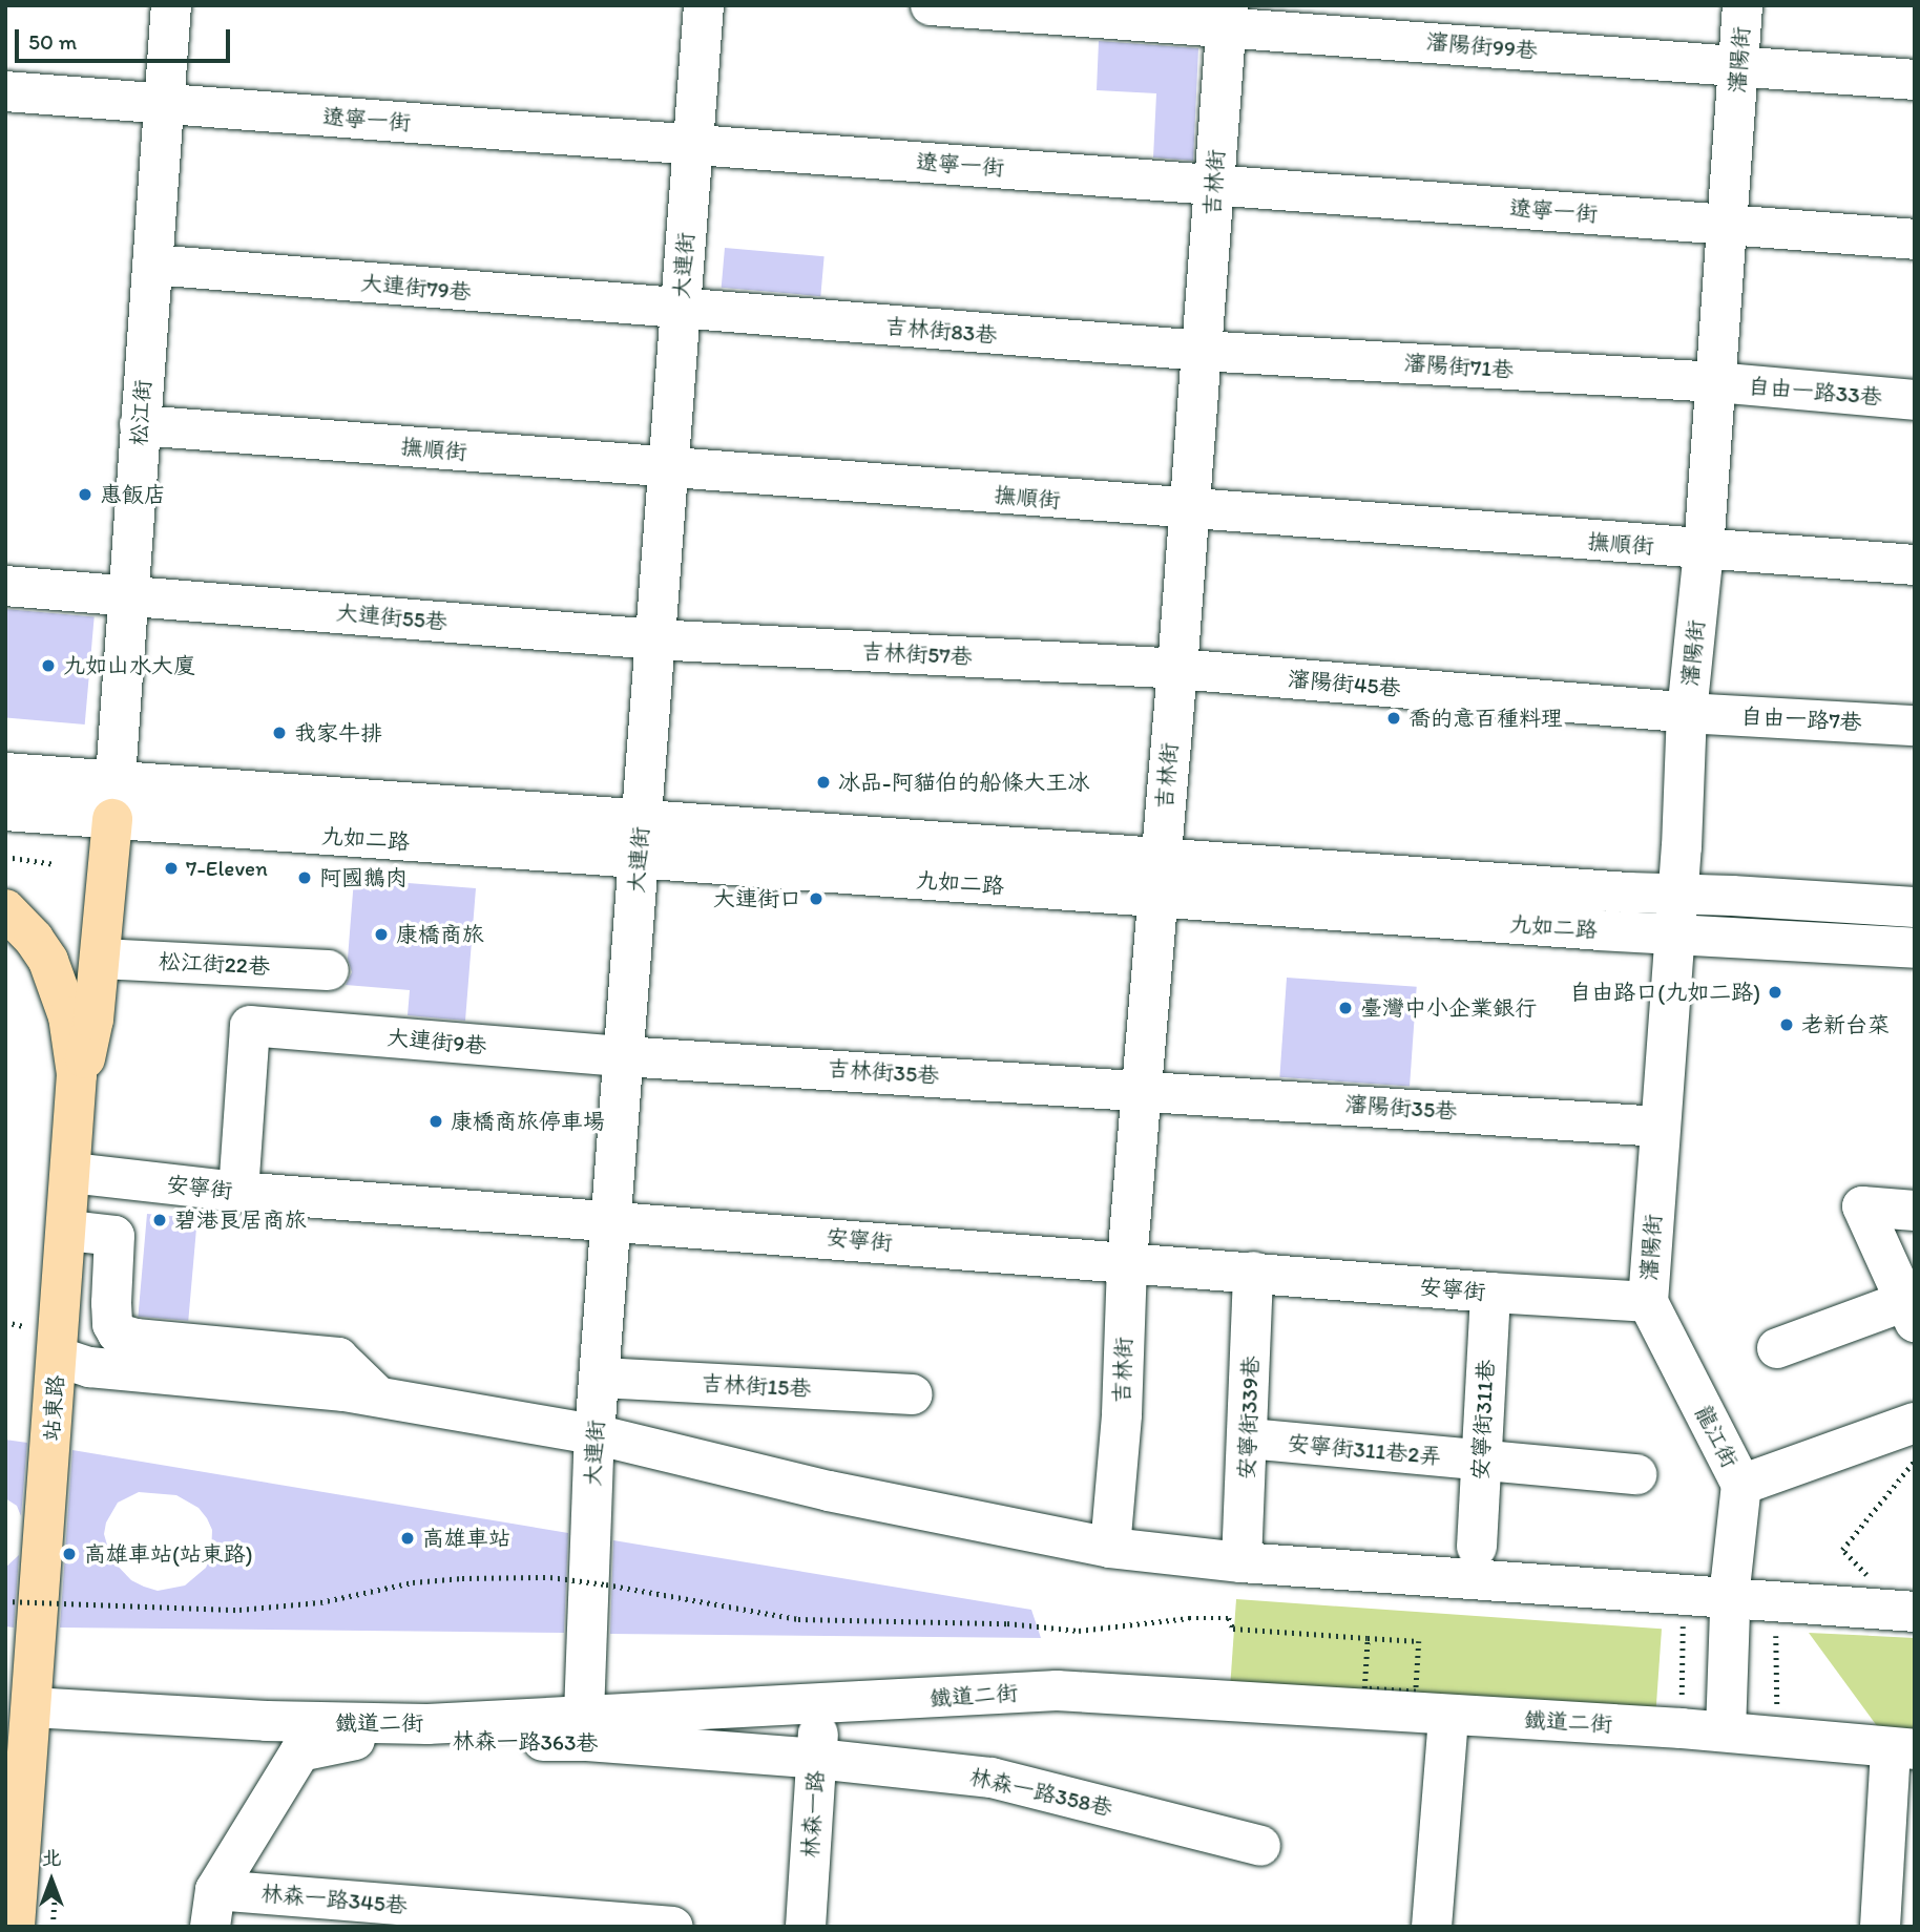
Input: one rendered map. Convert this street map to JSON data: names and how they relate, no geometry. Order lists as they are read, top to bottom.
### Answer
{
  "streets": {
    "main road": ["站東路"],
    "street": [
      "瀋陽街99巷",
      "瀋陽街",
      "遼寧一街",
      "吉林街",
      "大連街",
      "大連街79巷",
      "吉林街83巷",
      "瀋陽街71巷",
      "自由一路33巷",
      "松江街",
      "撫順街",
      "大連街55巷",
      "吉林街57巷",
      "瀋陽街45巷",
      "自由一路7巷",
      "九如二路",
      "松江街22巷",
      "大連街9巷",
      "吉林街35巷",
      "瀋陽街35巷",
      "安寧街",
      "吉林街15巷",
      "安寧街339巷",
      "安寧街311巷",
      "龍江街",
      "安寧街311巷2弄",
      "鐵道二街",
      "林森一路363巷",
      "林森一路358巷",
      "林森一路",
      "林森一路345巷"
    ]
  },
  "crossings": [
    ["瀋陽街99巷", "瀋陽街"],
    ["瀋陽街99巷", "吉林街"],
    ["瀋陽街", "遼寧一街"],
    ["瀋陽街", "瀋陽街71巷"],
    ["瀋陽街", "自由一路33巷"],
    ["瀋陽街", "撫順街"],
    ["瀋陽街", "瀋陽街45巷"],
    ["瀋陽街", "自由一路7巷"],
    ["瀋陽街", "九如二路"],
    ["瀋陽街", "瀋陽街35巷"],
    ["瀋陽街", "安寧街"],
    ["瀋陽街", "龍江街"],
    ["遼寧一街", "吉林街"],
    ["遼寧一街", "大連街"],
    ["遼寧一街", "松江街"],
    ["吉林街", "吉林街83巷"],
    ["吉林街", "瀋陽街71巷"],
    ["吉林街", "撫順街"],
    ["吉林街", "吉林街57巷"],
    ["吉林街", "瀋陽街45巷"],
    ["吉林街", "九如二路"],
    ["吉林街", "吉林街35巷"],
    ["吉林街", "瀋陽街35巷"],
    ["吉林街", "安寧街"],
    ["大連街", "大連街79巷"],
    ["大連街", "吉林街83巷"],
    ["大連街", "撫順街"],
    ["大連街", "大連街55巷"],
    ["大連街", "吉林街57巷"],
    ["大連街", "九如二路"],
    ["大連街", "大連街9巷"],
    ["大連街", "吉林街35巷"],
    ["大連街", "安寧街"],
    ["大連街", "吉林街15巷"],
    ["大連街", "鐵道二街"],
    ["大連街79巷", "吉林街83巷"],
    ["大連街79巷", "松江街"],
    ["吉林街83巷", "瀋陽街71巷"],
    ["瀋陽街71巷", "自由一路33巷"],
    ["松江街", "撫順街"],
    ["松江街", "大連街55巷"],
    ["松江街", "九如二路"],
    ["大連街55巷", "吉林街57巷"],
    ["吉林街57巷", "瀋陽街45巷"],
    ["瀋陽街45巷", "自由一路7巷"],
    ["大連街9巷", "吉林街35巷"],
    ["大連街9巷", "安寧街"],
    ["吉林街35巷", "瀋陽街35巷"],
    ["安寧街", "站東路"],
    ["安寧街", "安寧街339巷"],
    ["安寧街", "安寧街311巷"],
    ["安寧街", "龍江街"],
    ["站東路", "鐵道二街"],
    ["安寧街339巷", "安寧街311巷2弄"],
    ["安寧街311巷", "安寧街311巷2弄"],
    ["鐵道二街", "林森一路"],
    ["林森一路363巷", "林森一路358巷"],
    ["林森一路363巷", "林森一路"],
    ["林森一路363巷", "林森一路345巷"],
    ["林森一路358巷", "林森一路"]
  ],
  "places": [
    "惠飯店",
    "九如山水大廈",
    "喬的意百種料理",
    "我家牛排",
    "冰品-阿貓伯的船條大王冰",
    "7-Eleven",
    "阿國鵝肉",
    "大連街口",
    "康橋商旅",
    "自由路口(九如二路)",
    "臺灣中小企業銀行",
    "老新台菜",
    "康橋商旅停車場",
    "碧港良居商旅",
    "高雄車站",
    "高雄車站(站東路)"
  ],
  "scale_bar": "50 m",
  "north": "top"
}
